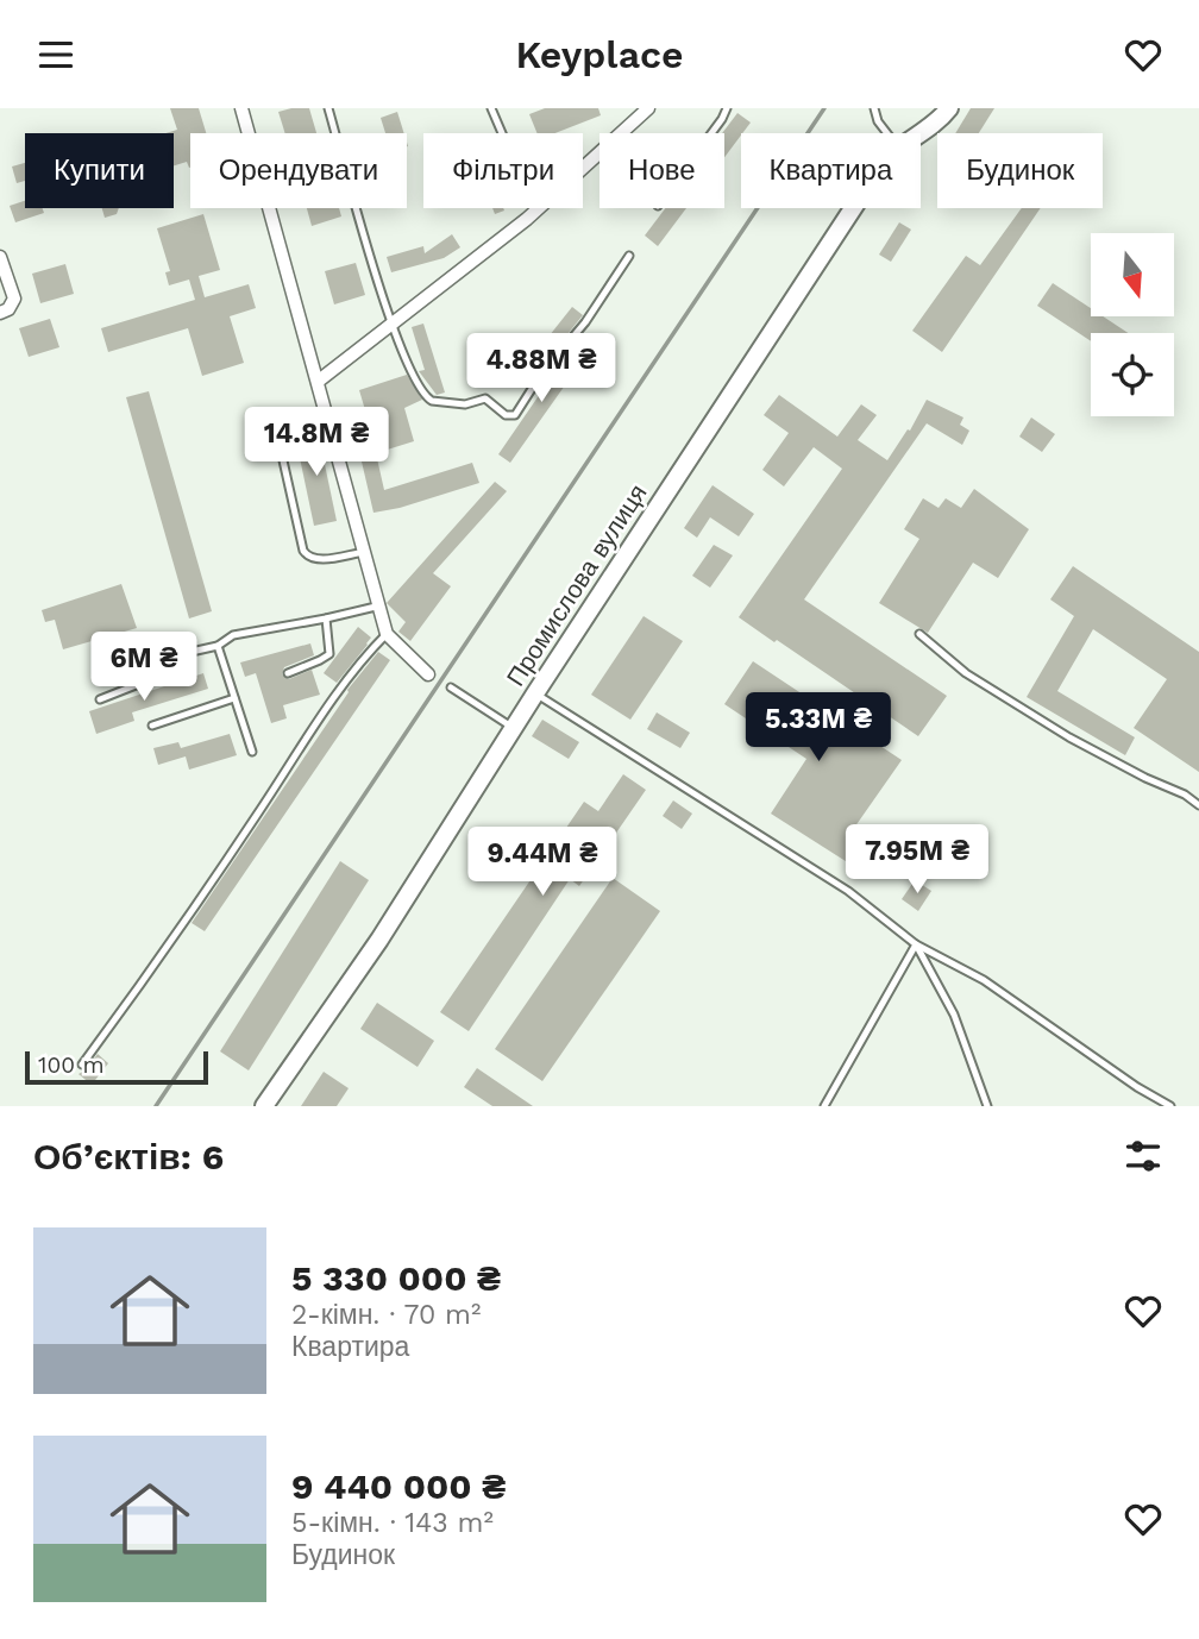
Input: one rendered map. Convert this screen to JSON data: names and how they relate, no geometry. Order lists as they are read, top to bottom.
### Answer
{
  "streets": {
    "street": ["Промислова вулиця"]
  },
  "scale_bar": "100 m",
  "north": "bottom",
  "page": {
    "header": "Keyplace",
    "chip": [
      "Купити",
      "Орендувати",
      "Фільтри",
      "Нове",
      "Квартира",
      "Будинок"
    ],
    "price": [
      "4.88M ₴",
      "14.8M ₴",
      "6M ₴",
      "5.33M ₴",
      "7.95M ₴",
      "9.44M ₴"
    ],
    "scale": "100 m",
    "heading": "Об’єктів: 6",
    "list": [
      {
        "name": "5 330 000 ₴",
        "note": "2-кімн. · 70 m² · Квартира"
      },
      {
        "name": "9 440 000 ₴",
        "note": "5-кімн. · 143 m² · Будинок"
      }
    ]
  }
}
